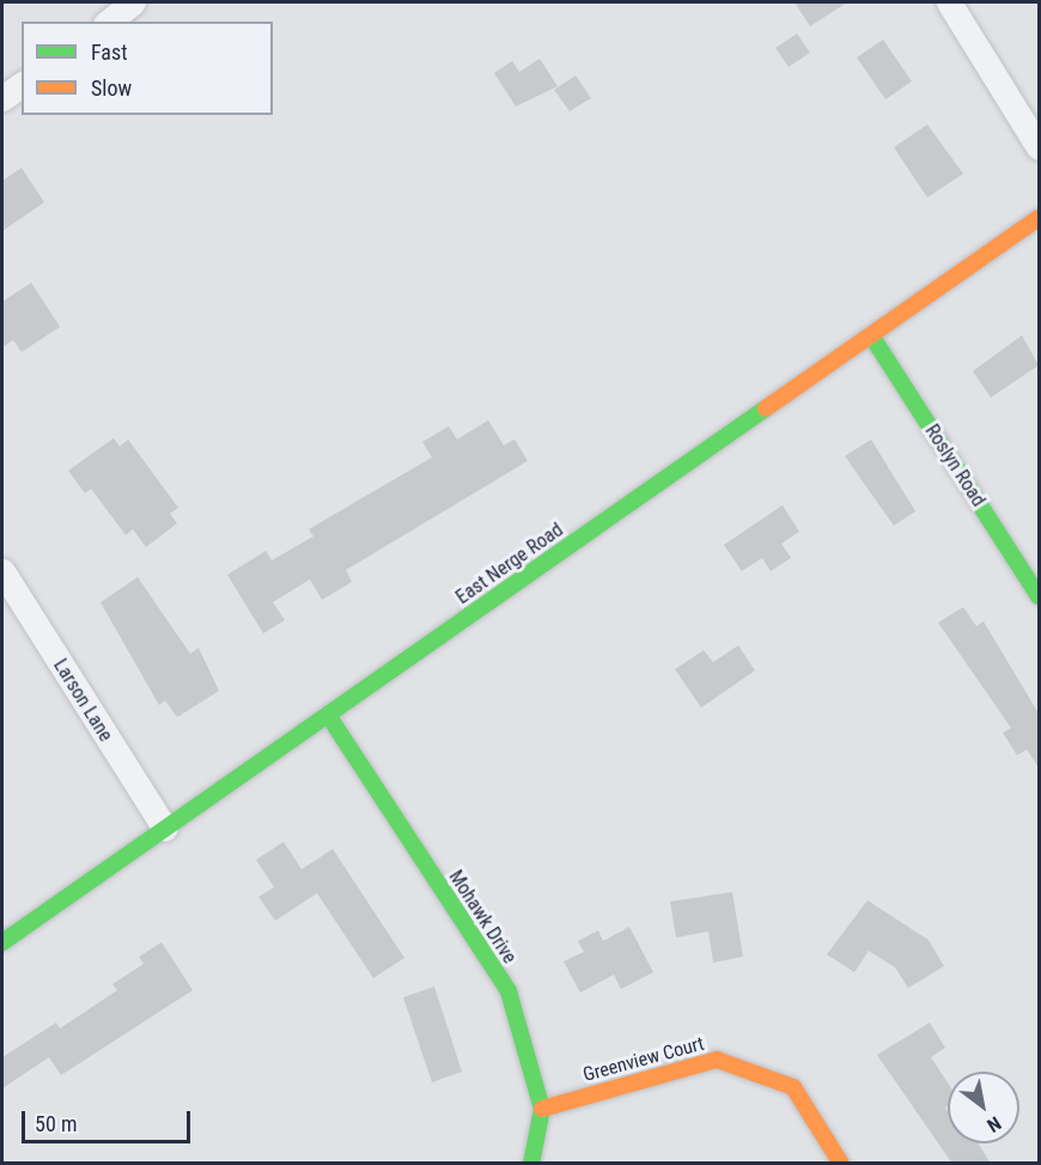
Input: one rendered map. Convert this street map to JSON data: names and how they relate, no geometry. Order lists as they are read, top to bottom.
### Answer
{
  "streets": {
    "main road": [
      "Roslyn Road",
      "East Nerge Road",
      "Mohawk Drive",
      "Greenview Court"
    ],
    "street": ["Larson Lane"]
  },
  "crossings": [
    ["Roslyn Road", "East Nerge Road"],
    ["East Nerge Road", "Larson Lane"],
    ["East Nerge Road", "Mohawk Drive"],
    ["Mohawk Drive", "Greenview Court"]
  ],
  "legend": ["Fast", "Slow"],
  "scale_bar": "50 m",
  "north": "bottom right"
}
